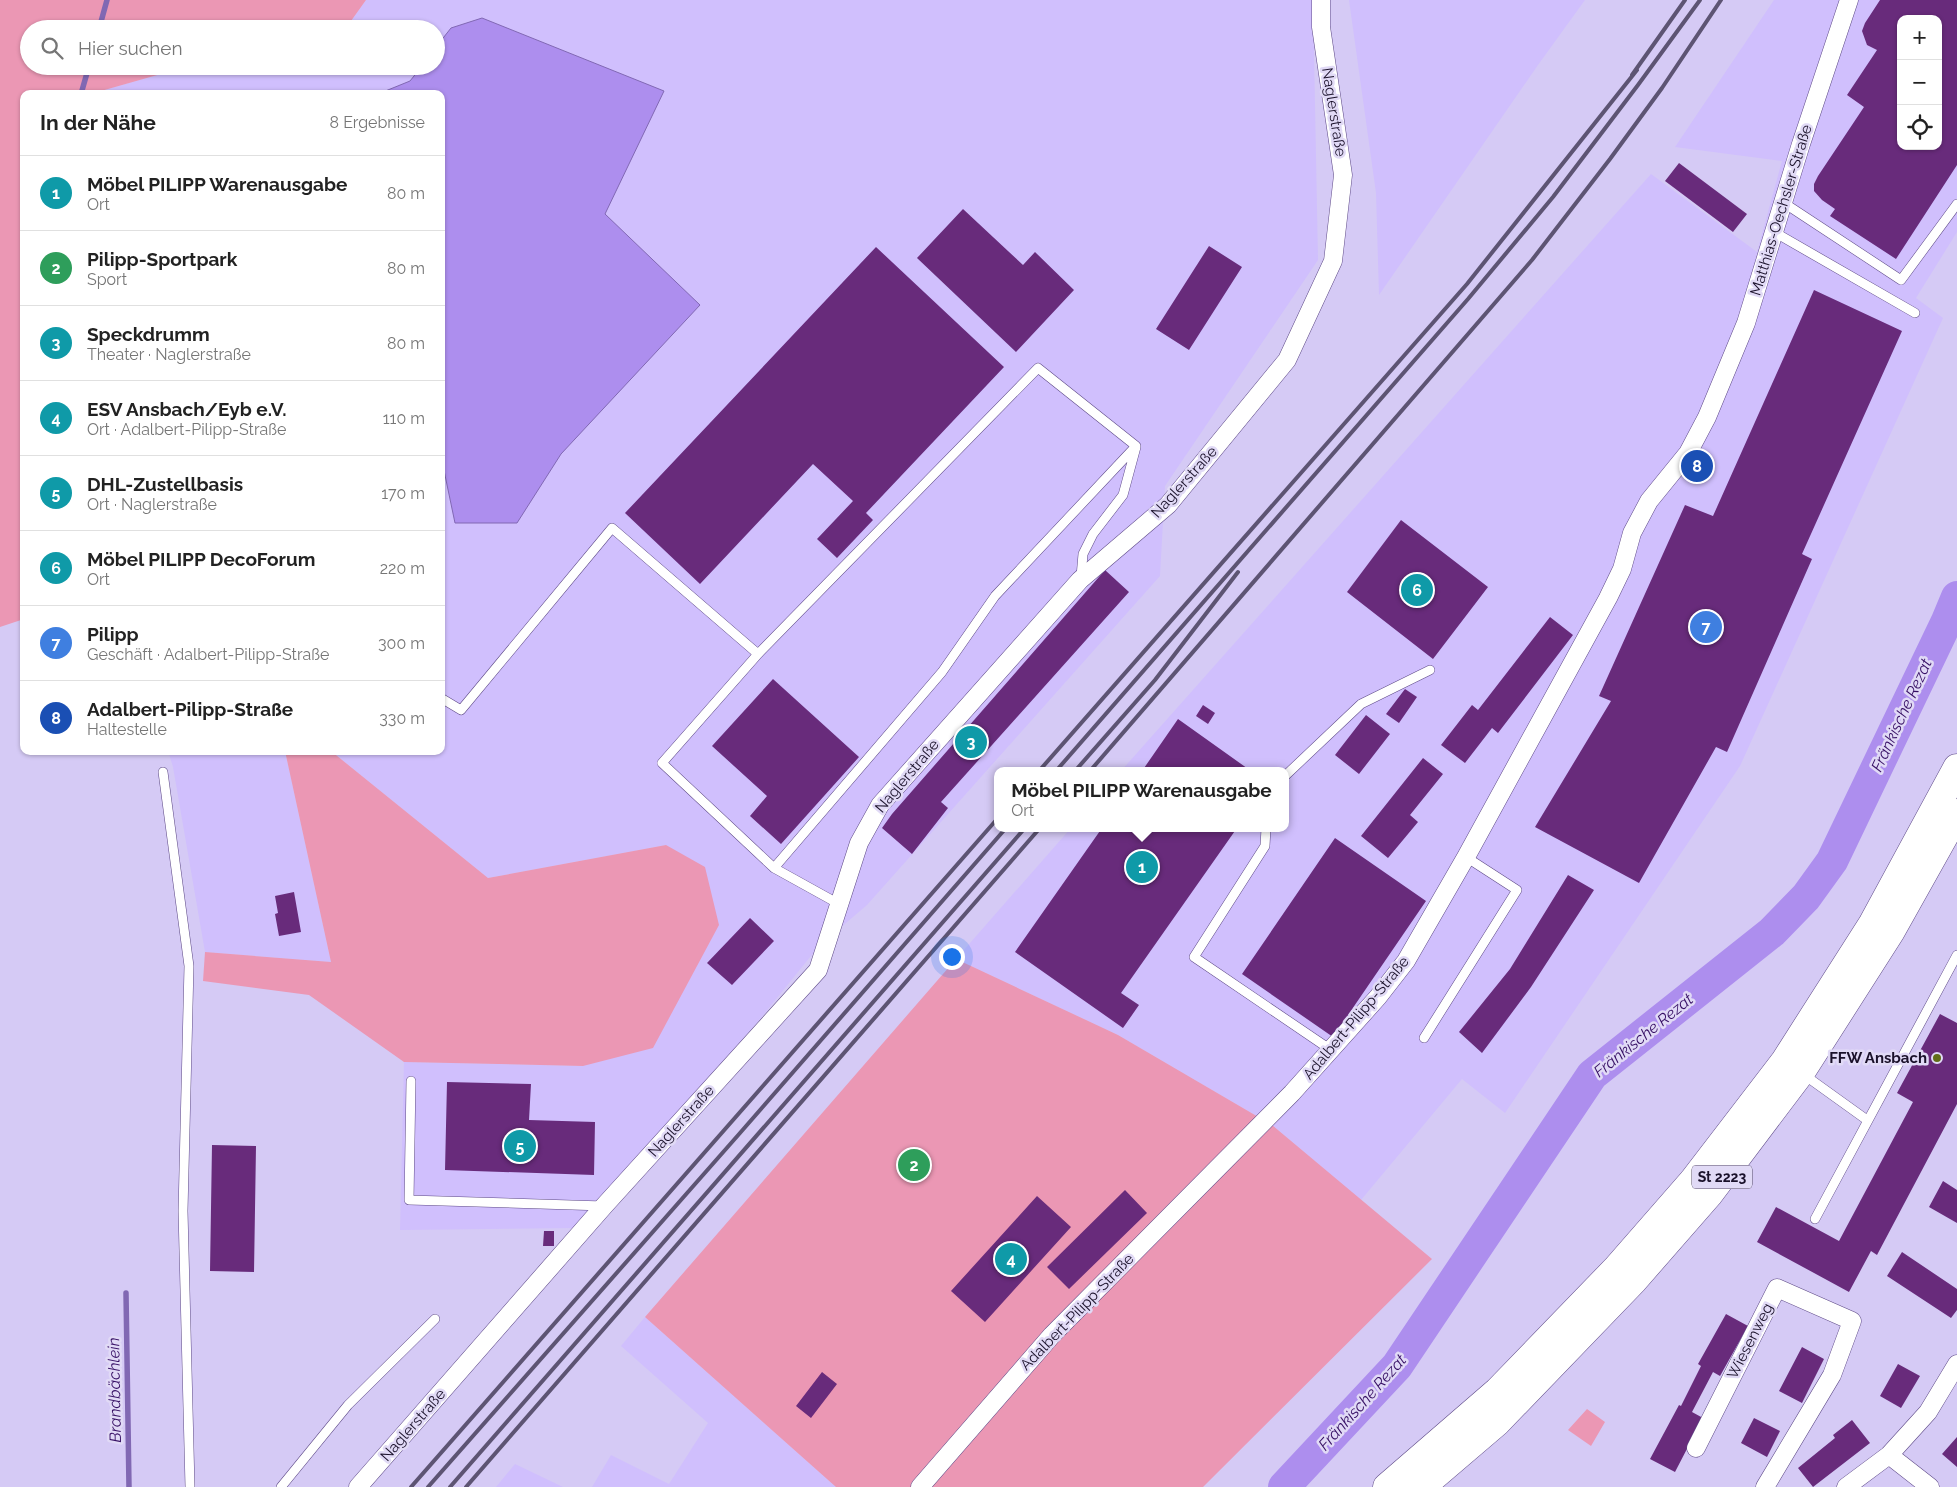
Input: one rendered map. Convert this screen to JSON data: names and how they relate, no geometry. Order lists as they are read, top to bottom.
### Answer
{
  "streets": {
    "main road": ["St 2223"],
    "street": [
      "Naglerstraße",
      "Matthias-Oechsler-Straße",
      "Adalbert-Pilipp-Straße",
      "Wiesenweg"
    ]
  },
  "crossings": [
    ["Matthias-Oechsler-Straße", "Adalbert-Pilipp-Straße"]
  ],
  "water": ["Fränkische Rezat", "Brandbächlein"],
  "places": ["FFW Ansbach"],
  "page": {
    "map_buttons": ["+", "−"],
    "search": "Hier suchen",
    "heading": ["In der Nähe", "8 Ergebnisse"],
    "list": [
      {
        "mark": "1",
        "name": "Möbel PILIPP Warenausgabe",
        "note": "Ort",
        "value": "80 m"
      },
      {
        "mark": "2",
        "name": "Pilipp-Sportpark",
        "note": "Sport",
        "value": "80 m"
      },
      {
        "mark": "3",
        "name": "Speckdrumm",
        "note": "Theater · Naglerstraße",
        "value": "80 m"
      },
      {
        "mark": "4",
        "name": "ESV Ansbach/Eyb e.V.",
        "note": "Ort · Adalbert-Pilipp-Straße",
        "value": "110 m"
      },
      {
        "mark": "5",
        "name": "DHL-Zustellbasis",
        "note": "Ort · Naglerstraße",
        "value": "170 m"
      },
      {
        "mark": "6",
        "name": "Möbel PILIPP DecoForum",
        "note": "Ort",
        "value": "220 m"
      },
      {
        "mark": "7",
        "name": "Pilipp",
        "note": "Geschäft · Adalbert-Pilipp-Straße",
        "value": "300 m"
      },
      {
        "mark": "8",
        "name": "Adalbert-Pilipp-Straße",
        "note": "Haltestelle",
        "value": "330 m"
      }
    ],
    "pins": [
      "8",
      "6",
      "7",
      "3",
      "1",
      "5",
      "2",
      "4"
    ],
    "popup": ["Möbel PILIPP Warenausgabe", "Ort"]
  }
}
